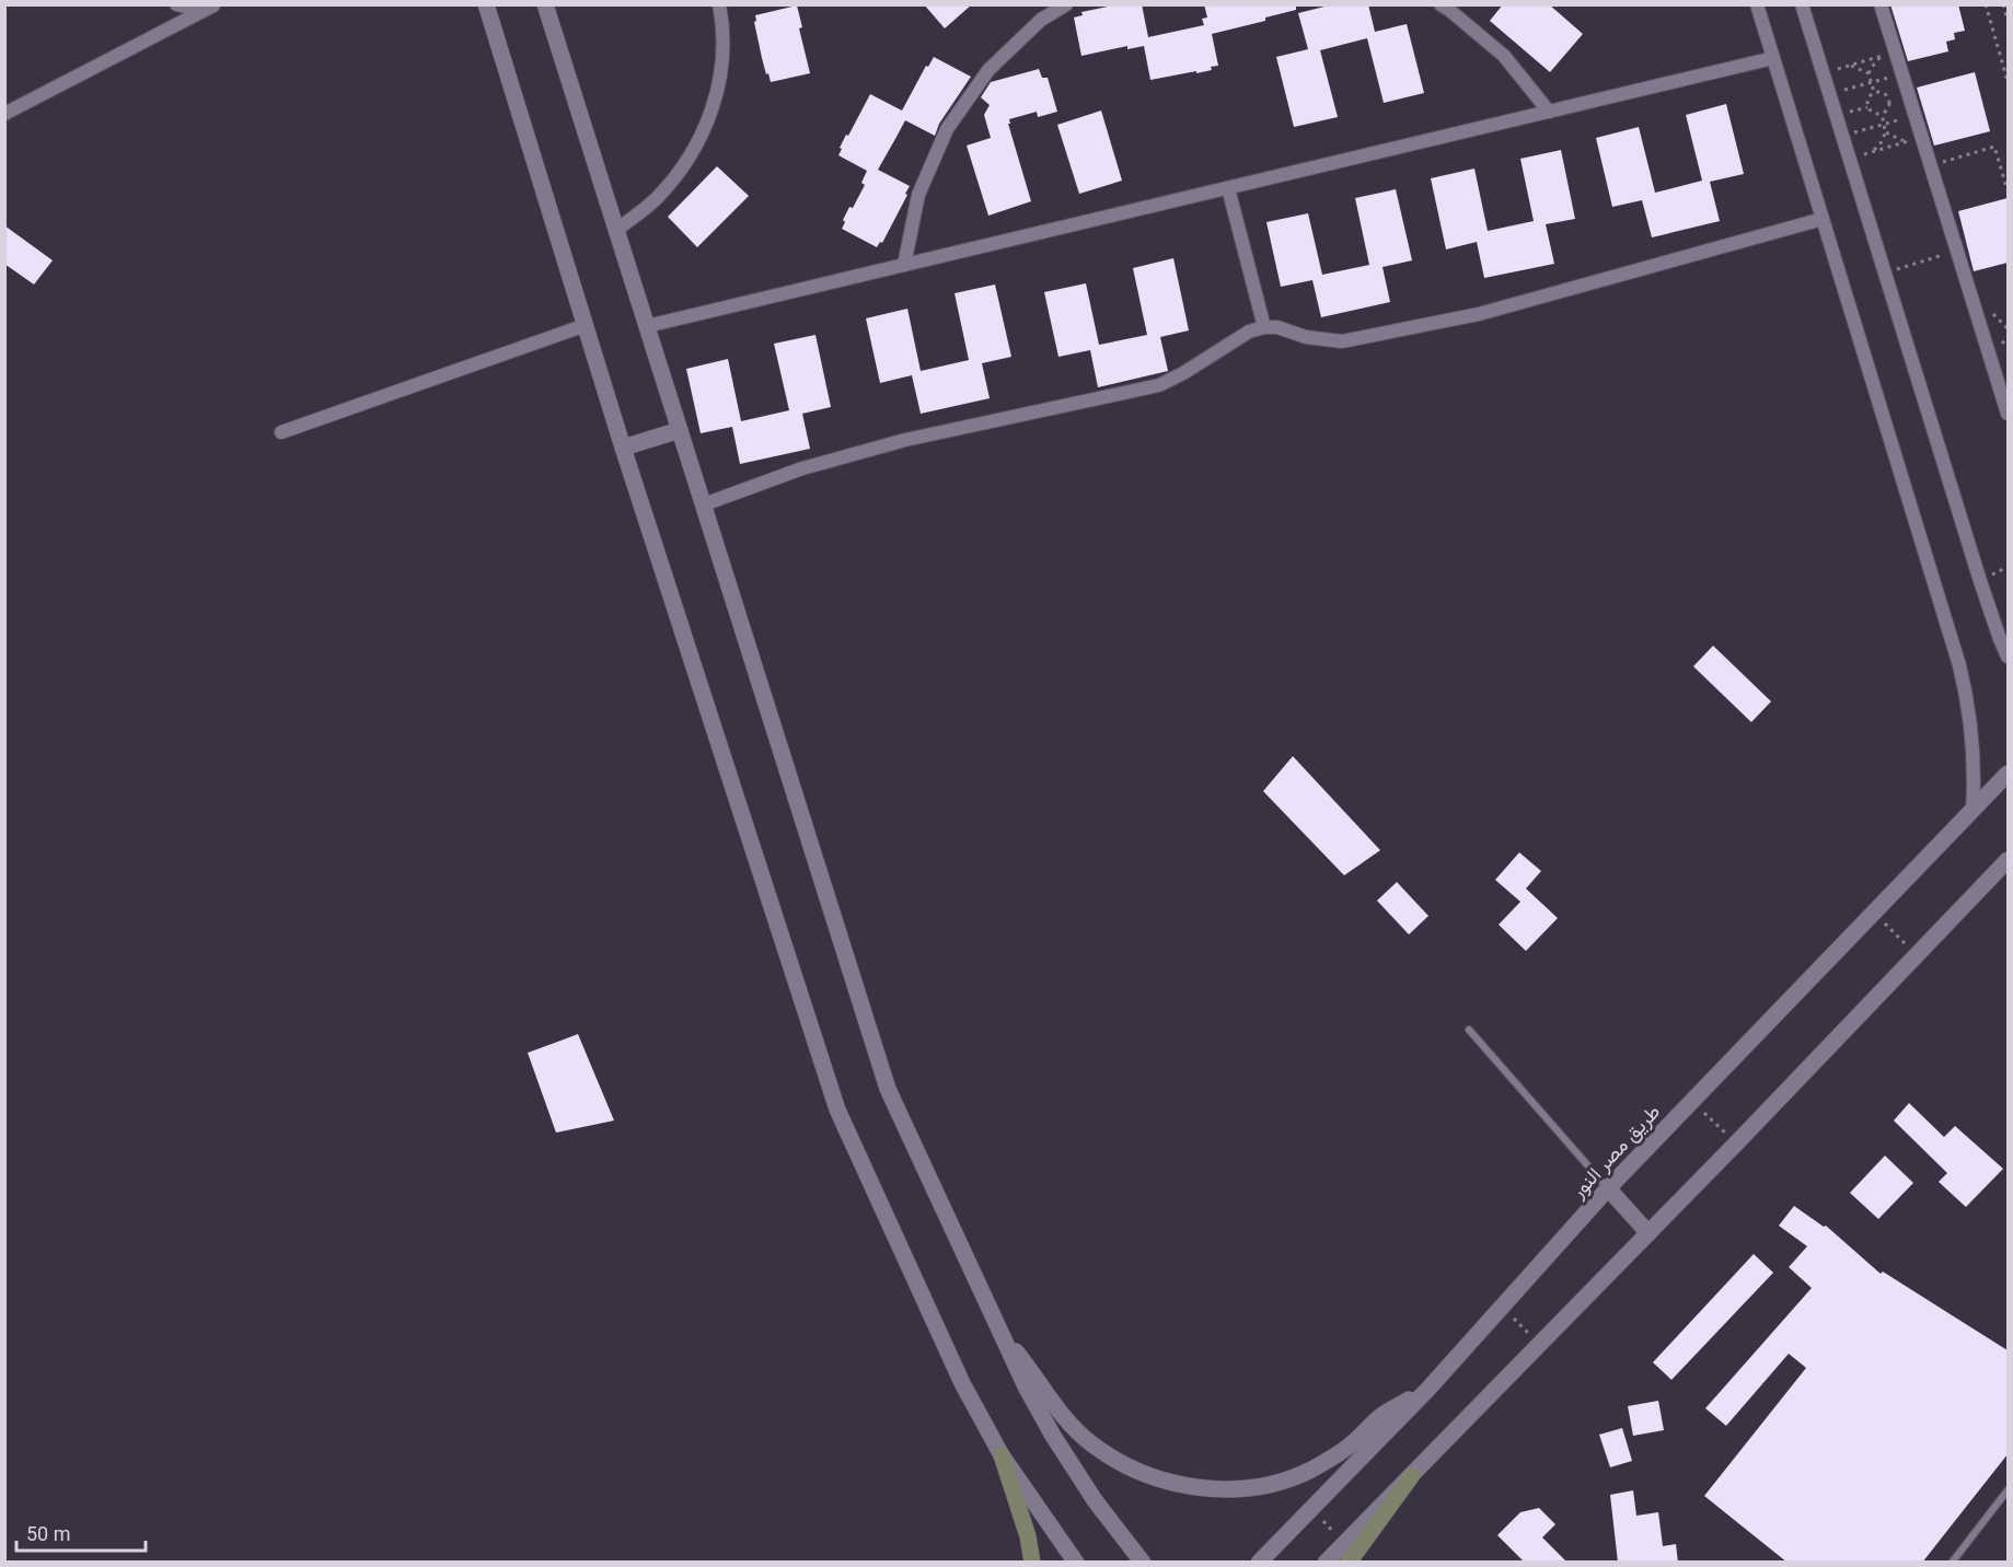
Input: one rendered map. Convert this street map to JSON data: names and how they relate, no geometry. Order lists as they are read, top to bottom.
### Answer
{
  "streets": {
    "street": ["طريق مصر النور"]
  },
  "scale_bar": "50 m"
}
